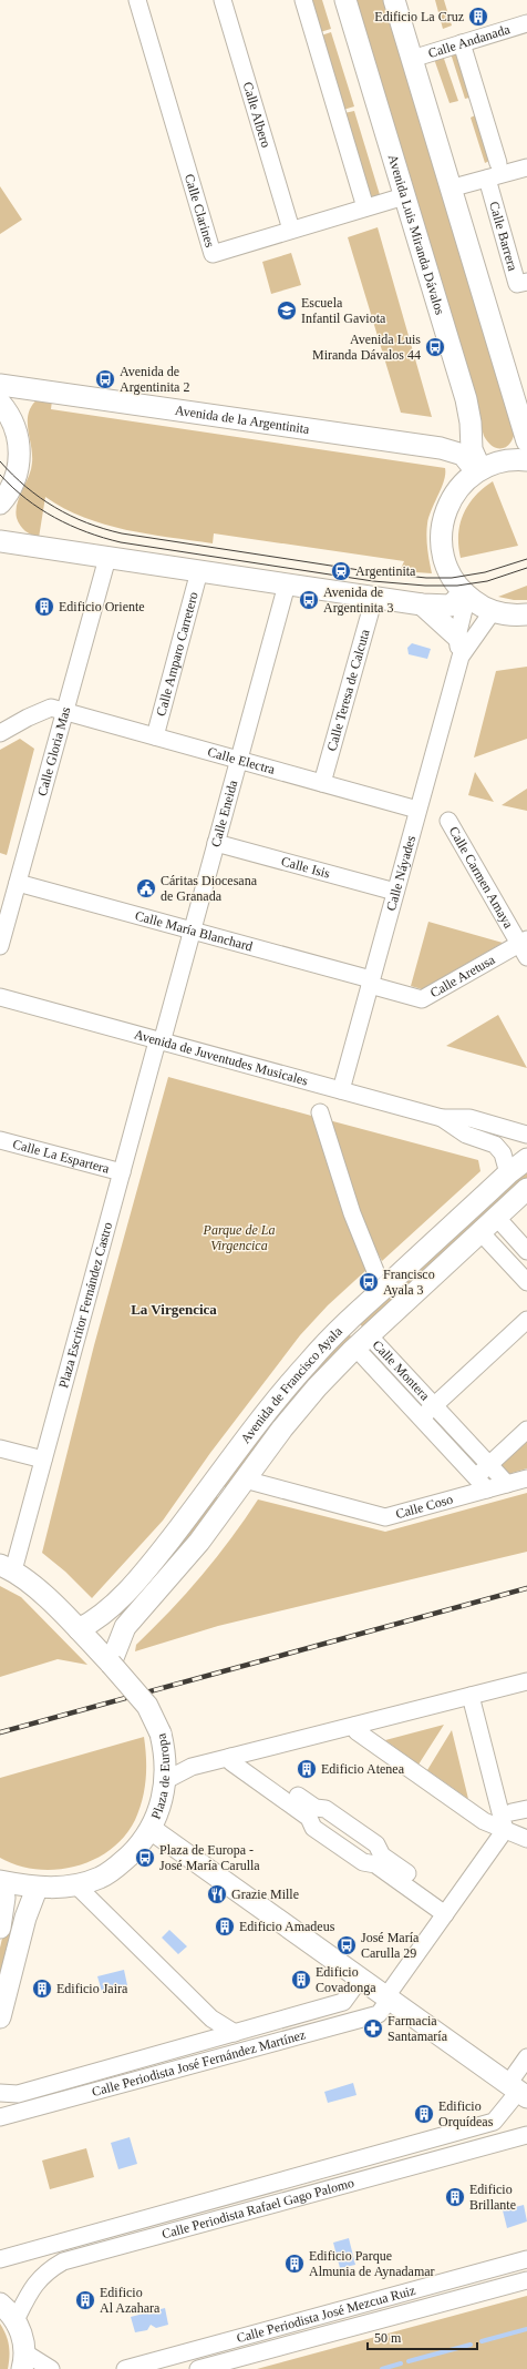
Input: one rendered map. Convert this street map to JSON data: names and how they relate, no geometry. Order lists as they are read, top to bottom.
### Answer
{
  "streets": {
    "main road": [
      "Avenida Luis Miranda Dávalos",
      "Avenida de la Argentinita",
      "Avenida de Francisco Ayala",
      "Plaza de Europa"
    ],
    "street": [
      "Calle Andanada",
      "Calle Albero",
      "Calle Clarines",
      "Calle Barrera",
      "Calle Amparo Carretero",
      "Calle Teresa de Calcuta",
      "Calle Gloria Mas",
      "Calle Electra",
      "Calle Eneida",
      "Calle Isis",
      "Calle Náyades",
      "Calle Carmen Amaya",
      "Calle María Blanchard",
      "Calle Aretusa",
      "Avenida de Juventudes Musicales",
      "Calle La Espartera",
      "Plaza Escritor Fernández Castro",
      "Calle Montera",
      "Calle Coso",
      "Calle Periodista José Fernández Martínez",
      "Calle Periodista Rafael Gago Palomo",
      "Calle Periodista José Mezcua Ruiz"
    ]
  },
  "crossings": [
    ["Calle Albero", "Calle Clarines"],
    ["Calle Clarines", "Avenida Luis Miranda Dávalos"],
    ["Avenida Luis Miranda Dávalos", "Avenida de la Argentinita"],
    ["Calle Amparo Carretero", "Calle Electra"],
    ["Calle Teresa de Calcuta", "Calle Electra"],
    ["Calle Gloria Mas", "Calle Electra"],
    ["Calle Gloria Mas", "Calle María Blanchard"],
    ["Calle Electra", "Calle Eneida"],
    ["Calle Electra", "Calle Náyades"],
    ["Calle Eneida", "Calle Isis"],
    ["Calle Eneida", "Calle María Blanchard"],
    ["Calle Eneida", "Avenida de Juventudes Musicales"],
    ["Calle Eneida", "Plaza Escritor Fernández Castro"],
    ["Calle Isis", "Calle Náyades"],
    ["Calle Náyades", "Calle María Blanchard"],
    ["Calle Náyades", "Calle Aretusa"],
    ["Calle Náyades", "Avenida de Juventudes Musicales"],
    ["Calle Carmen Amaya", "Calle Aretusa"],
    ["Calle María Blanchard", "Calle Aretusa"],
    ["Avenida de Juventudes Musicales", "Plaza Escritor Fernández Castro"],
    ["Avenida de Juventudes Musicales", "Avenida de Francisco Ayala"],
    ["Calle La Espartera", "Plaza Escritor Fernández Castro"],
    ["Plaza Escritor Fernández Castro", "Plaza de Europa"],
    ["Calle Montera", "Avenida de Francisco Ayala"],
    ["Calle Montera", "Calle Coso"],
    ["Avenida de Francisco Ayala", "Calle Coso"],
    ["Avenida de Francisco Ayala", "Plaza de Europa"]
  ],
  "districts": ["La Virgencica"],
  "parks": ["Parque de La Virgencica"],
  "places": {
    "building": [
      "Edificio La Cruz",
      "Edificio Oriente",
      "Edificio Atenea",
      "Edificio Amadeus",
      "Edificio Covadonga",
      "Edificio Jaira",
      "Edificio Orquídeas",
      "Edificio Brillante",
      "Edificio Parque Almunia de Aynadamar",
      "Edificio Al Azahara"
    ],
    "school or university": ["Escuela Infantil Gaviota"],
    "bus stop": [
      "Avenida Luis Miranda Dávalos 44",
      "Avenida de Argentinita 2",
      "Avenida de Argentinita 3",
      "Francisco Ayala 3",
      "Plaza de Europa - José María Carulla",
      "José María Carulla 29"
    ],
    "station": ["Argentinita"],
    "public building": ["Cáritas Diocesana de Granada"],
    "restaurant": ["Grazie Mille"],
    "pharmacy": ["Farmacia Santamaría"]
  },
  "scale_bar": "50 m"
}
